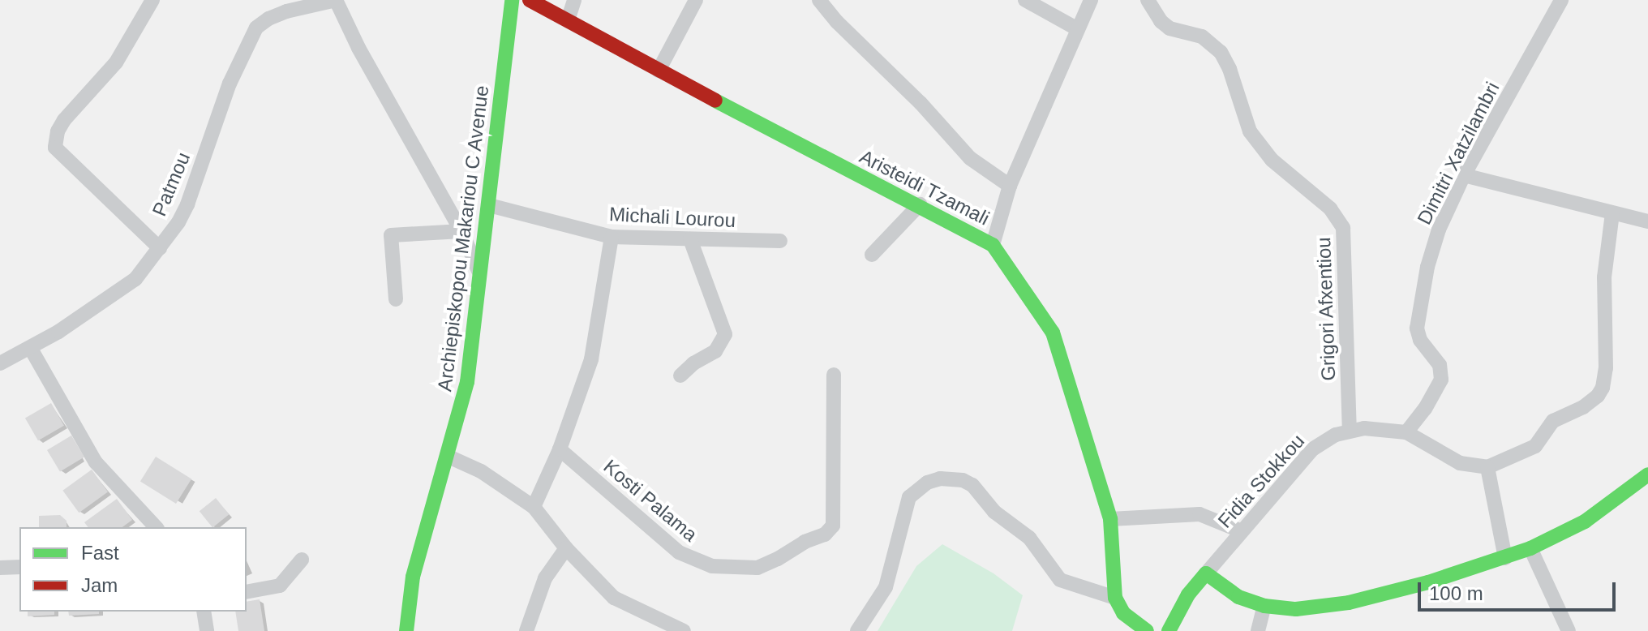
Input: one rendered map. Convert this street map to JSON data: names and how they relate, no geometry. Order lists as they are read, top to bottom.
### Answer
{
  "streets": {
    "street": [
      "Dimitri Xatzilambri",
      "Patmou",
      "Aristeidi Tzamali",
      "Michali Lourou",
      "Archiepiskopou Makariou C Avenue",
      "Grigori Afxentiou",
      "Fidia Stokkou",
      "Kosti Palama"
    ]
  },
  "crossings": [
    ["Dimitri Xatzilambri", "Fidia Stokkou"],
    ["Michali Lourou", "Archiepiskopou Makariou C Avenue"],
    ["Grigori Afxentiou", "Fidia Stokkou"]
  ],
  "legend": ["Fast", "Jam"],
  "scale_bar": "100 m"
}
